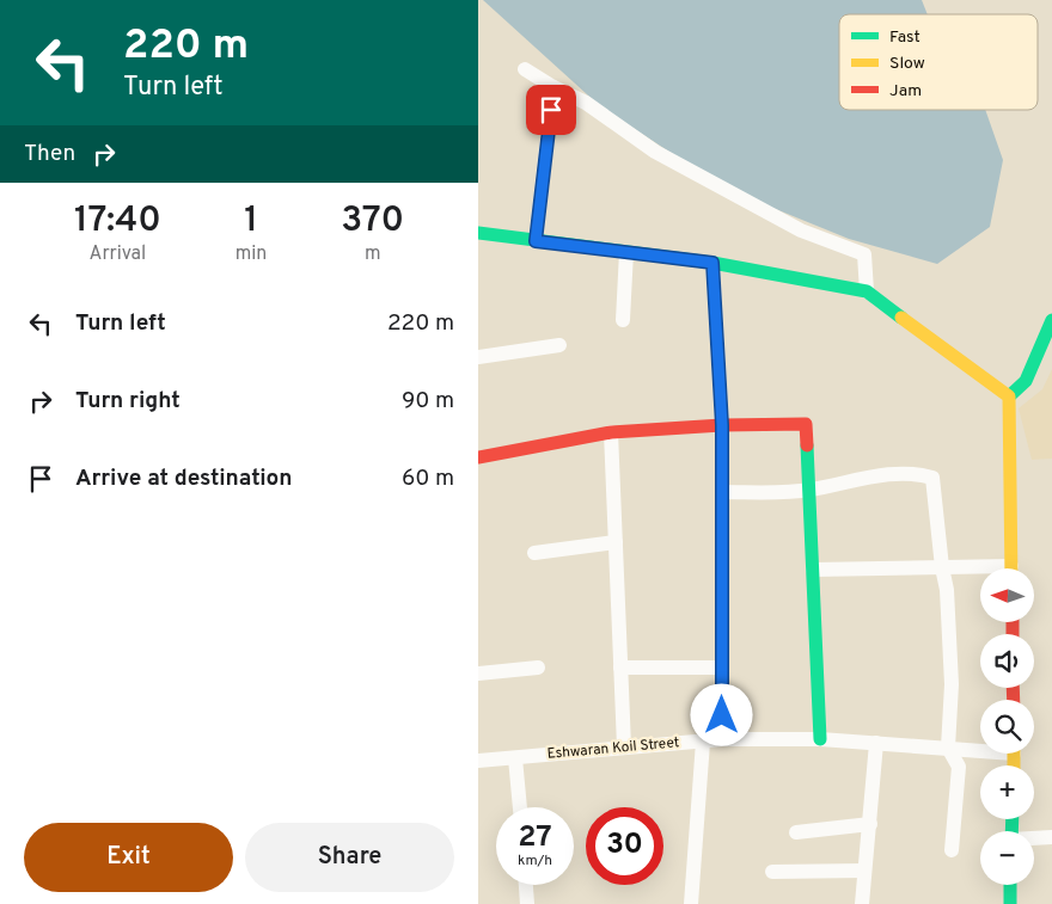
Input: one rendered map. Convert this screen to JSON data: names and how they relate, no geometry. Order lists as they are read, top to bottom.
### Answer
{
  "streets": {
    "street": ["Eshwaran Koil Street"]
  },
  "legend": ["Fast", "Slow", "Jam"],
  "north": "left",
  "page": {
    "turn": ["220 m", "Turn left"],
    "then": "Then",
    "eta": [
      "17:40",
      "Arrival",
      "1",
      "min",
      "370",
      "m"
    ],
    "list": [
      {
        "name": "Turn left",
        "value": "220 m"
      },
      {
        "name": "Turn right",
        "value": "90 m"
      },
      {
        "name": "Arrive at destination",
        "value": "60 m"
      }
    ],
    "map_buttons": ["+", "−"],
    "speed": "27 km/h",
    "limit": "30",
    "buttons": ["Exit", "Share"]
  }
}
